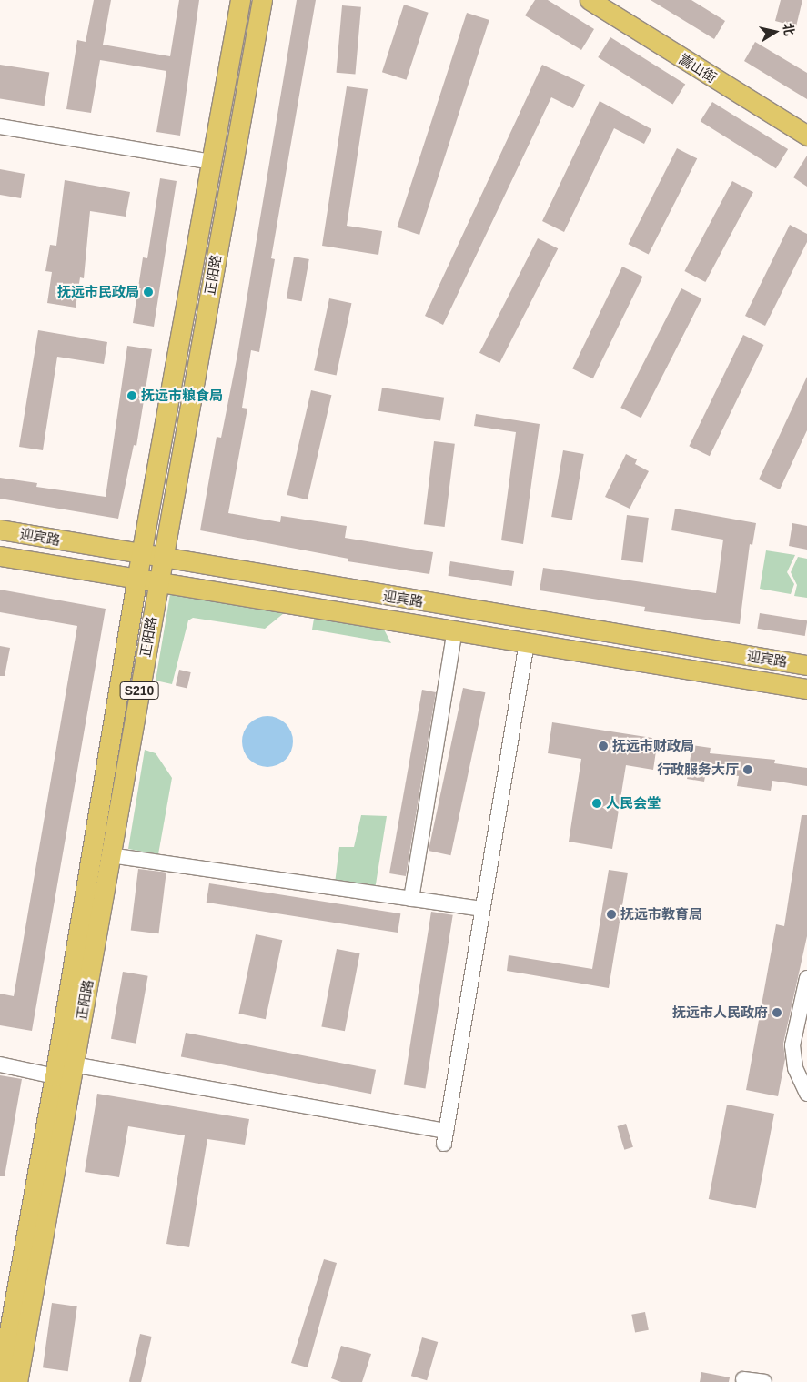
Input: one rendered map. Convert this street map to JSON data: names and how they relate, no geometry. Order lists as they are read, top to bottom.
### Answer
{
  "streets": {
    "main road": [
      "嵩山街",
      "正阳路",
      "迎宾路",
      "S210"
    ]
  },
  "crossings": [
    ["正阳路", "迎宾路"]
  ],
  "places": [
    "抚远市民政局",
    "抚远市粮食局",
    "抚远市财政局",
    "行政服务大厅",
    "人民会堂",
    "抚远市教育局",
    "抚远市人民政府"
  ],
  "north": "right"
}
